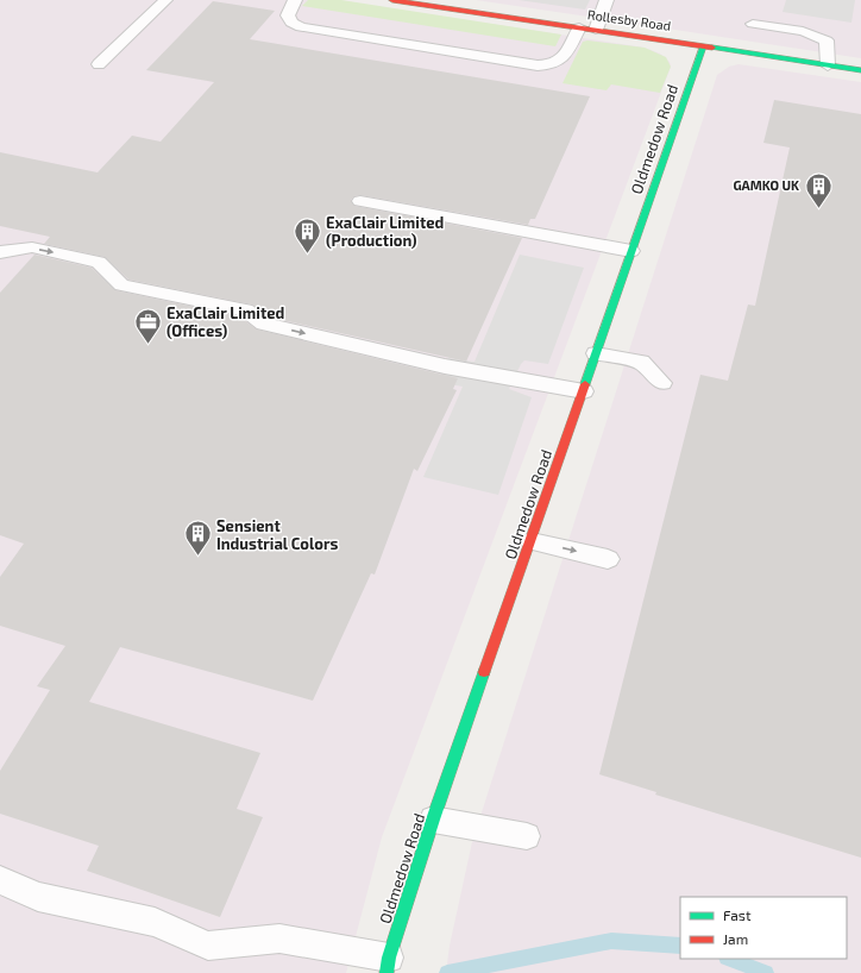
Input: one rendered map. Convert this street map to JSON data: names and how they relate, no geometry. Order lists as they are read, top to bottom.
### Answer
{
  "streets": {
    "street": ["Rollesby Road", "Oldmedow Road"]
  },
  "crossings": [
    ["Rollesby Road", "Oldmedow Road"]
  ],
  "places": {
    "building": ["GAMKO UK", "ExaClair Limited (Production)", "Sensient Industrial Colors"],
    "office": ["ExaClair Limited (Offices)"]
  },
  "legend": ["Fast", "Jam"]
}
